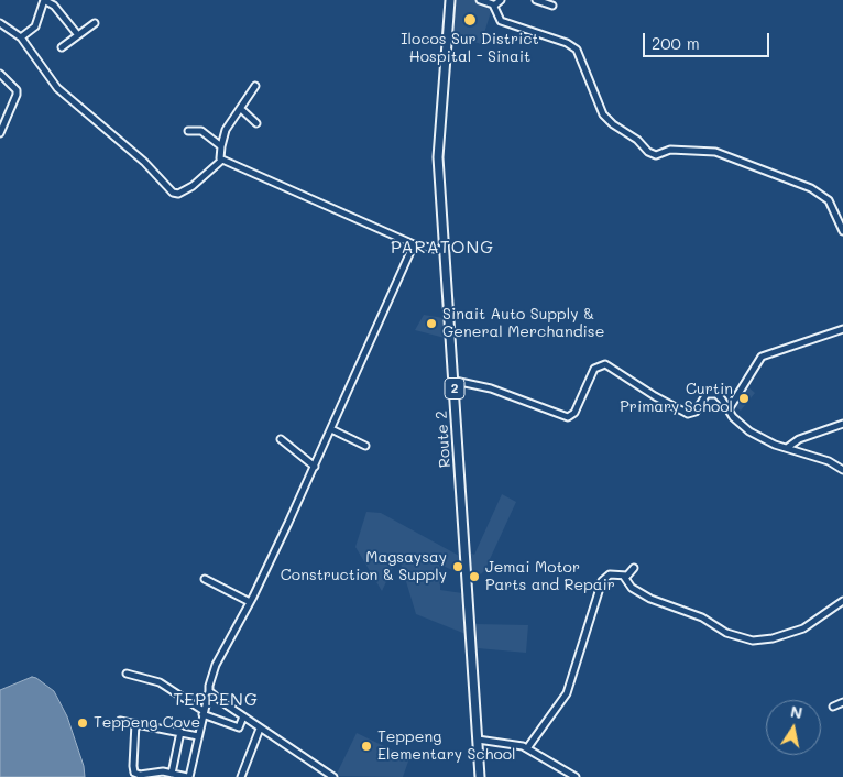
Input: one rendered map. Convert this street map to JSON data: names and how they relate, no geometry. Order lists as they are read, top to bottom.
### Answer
{
  "streets": {
    "highway": ["2", "Route 2"]
  },
  "districts": ["PARATONG", "TEPPENG"],
  "places": [
    "Ilocos Sur District Hospital - Sinait",
    "Sinait Auto Supply & General Merchandise",
    "Curtin Primary School",
    "Magsaysay Construction & Supply",
    "Jemai Motor Parts and Repair",
    "Teppeng Cove",
    "Teppeng Elementary School"
  ],
  "scale_bar": "200 m",
  "north": "top"
}
